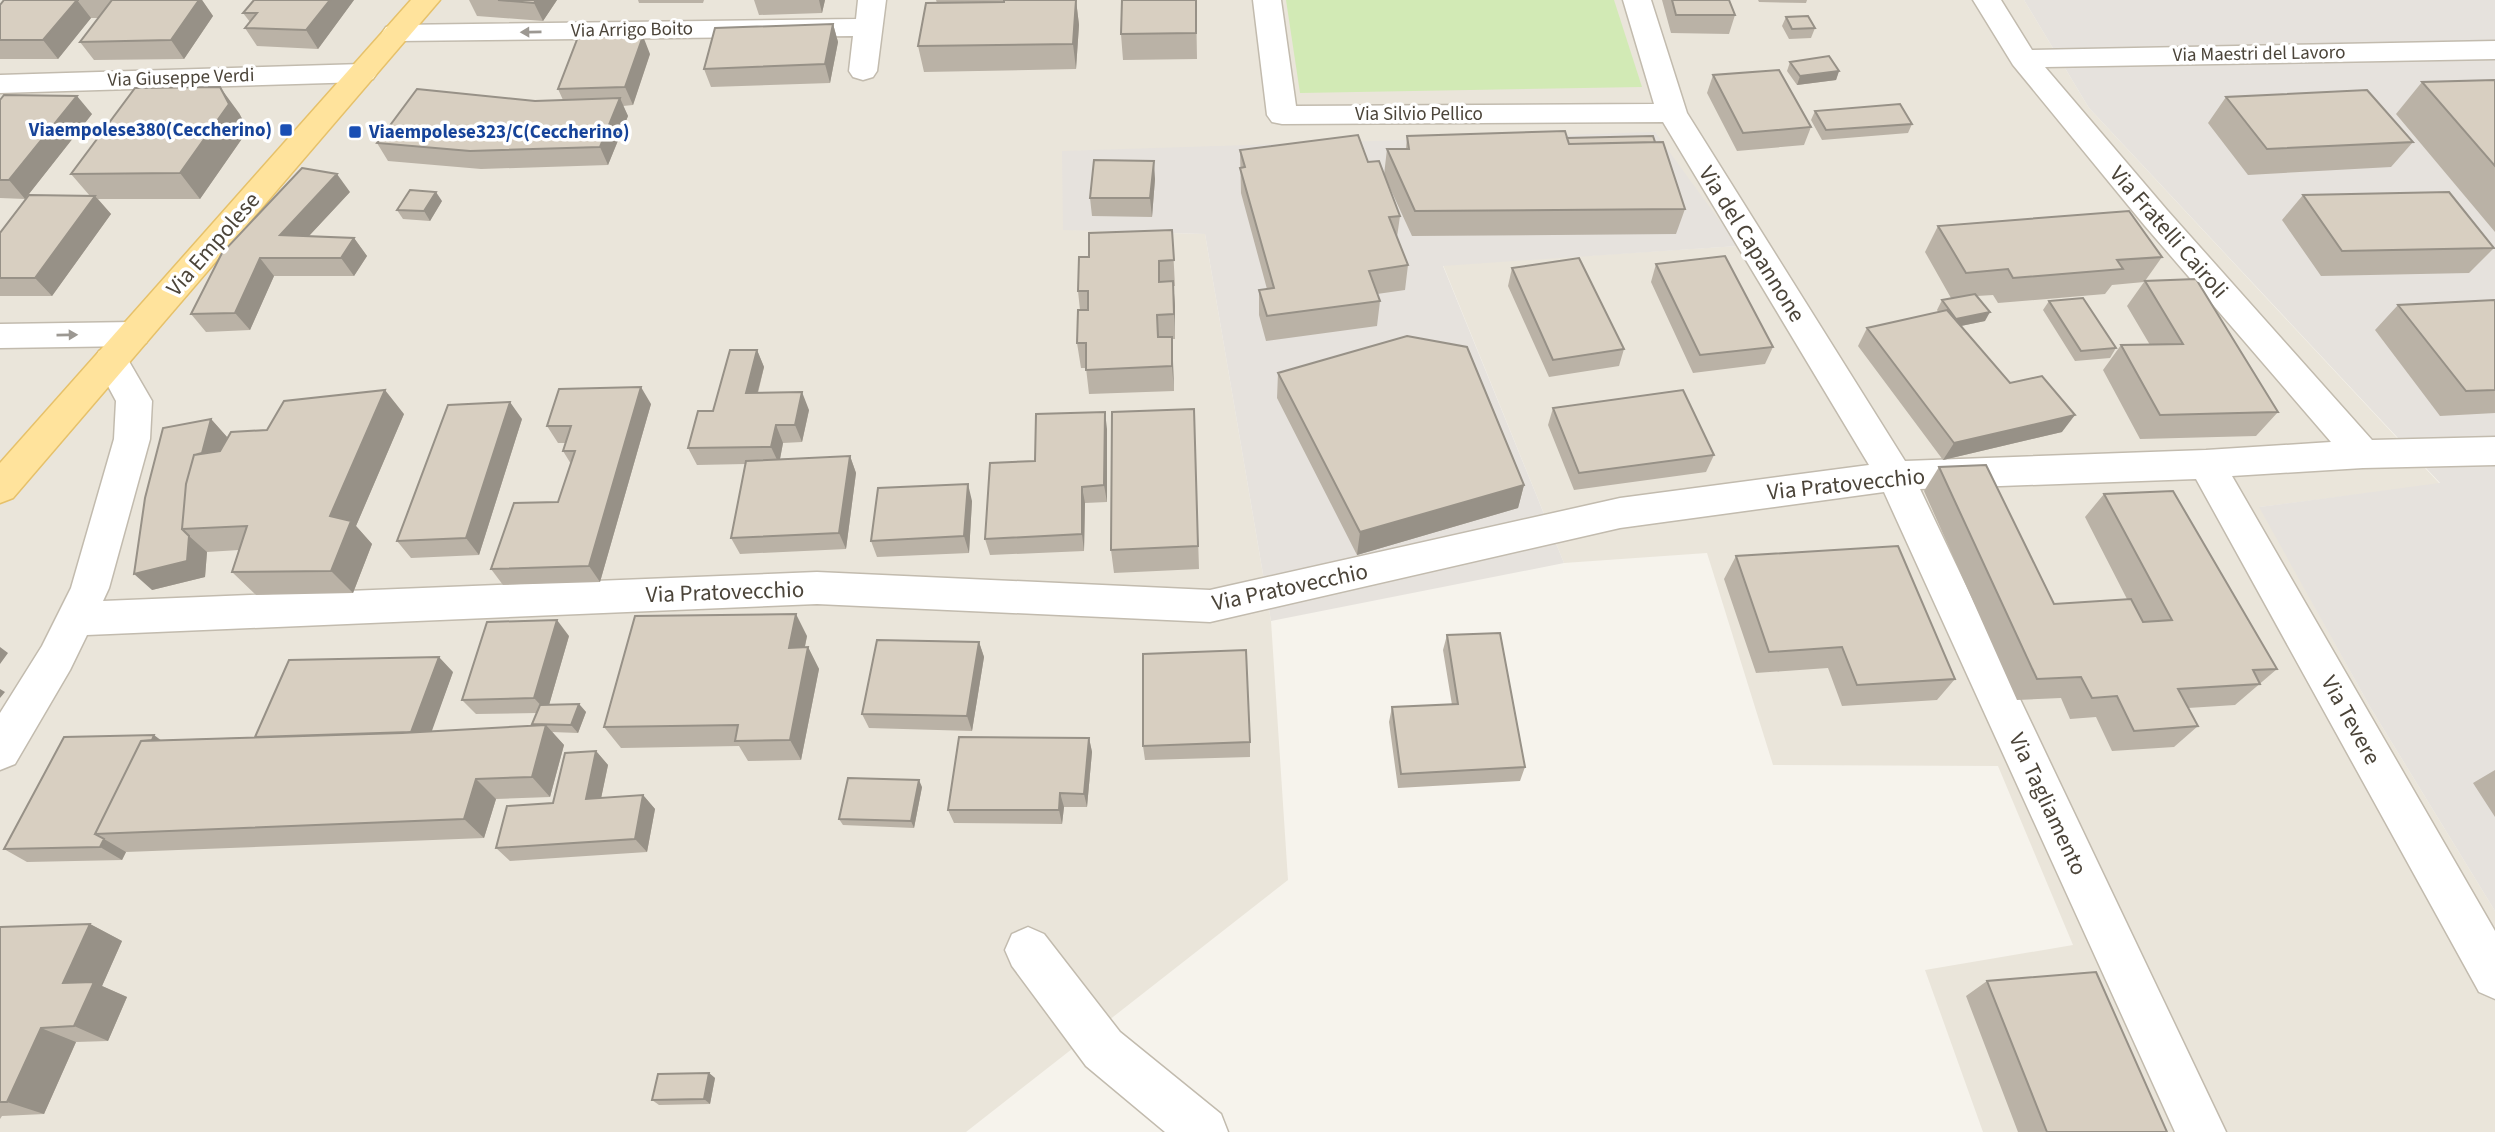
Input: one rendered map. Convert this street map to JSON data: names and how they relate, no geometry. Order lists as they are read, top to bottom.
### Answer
{
  "streets": {
    "main road": ["Via Empolese"],
    "street": [
      "Via Arrigo Boito",
      "Via Maestri del Lavoro",
      "Via Giuseppe Verdi",
      "Via Silvio Pellico",
      "Via Fratelli Cairoli",
      "Via del Capannone",
      "Via Pratovecchio",
      "Via Tevere",
      "Via Tagliamento"
    ]
  },
  "crossings": [
    ["Via Arrigo Boito", "Via Empolese"],
    ["Via Maestri del Lavoro", "Via Fratelli Cairoli"],
    ["Via Giuseppe Verdi", "Via Empolese"],
    ["Via Silvio Pellico", "Via del Capannone"],
    ["Via Fratelli Cairoli", "Via Pratovecchio"],
    ["Via del Capannone", "Via Pratovecchio"],
    ["Via del Capannone", "Via Tagliamento"],
    ["Via Pratovecchio", "Via Tevere"],
    ["Via Pratovecchio", "Via Tagliamento"]
  ],
  "one_way": ["Via Arrigo Boito"],
  "places": {
    "transit": ["Viaempolese380(Ceccherino)", "Viaempolese323/C(Ceccherino)"]
  }
}
